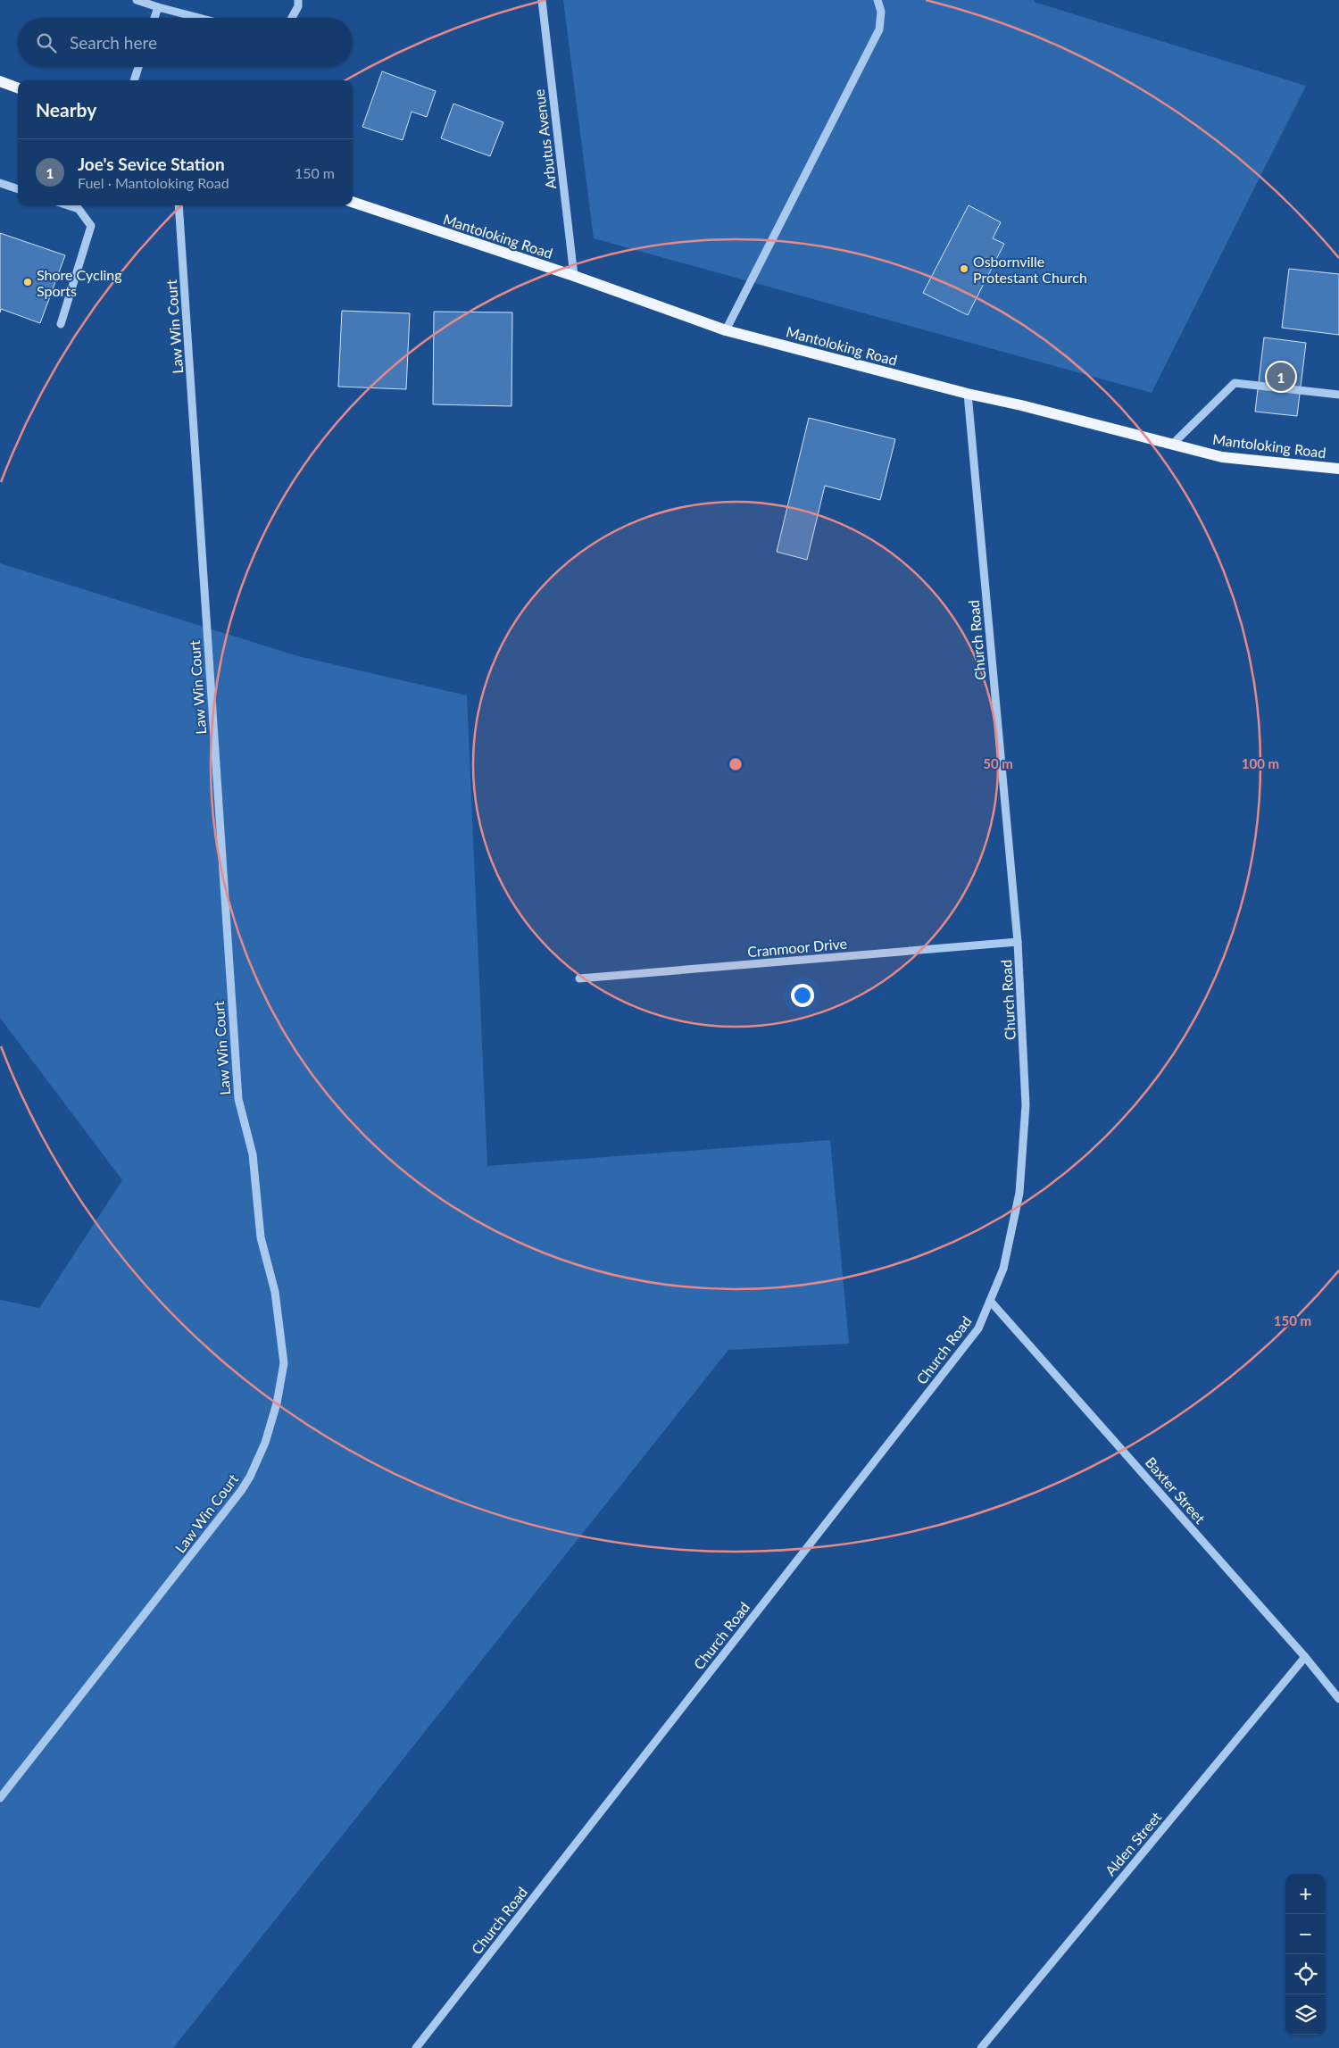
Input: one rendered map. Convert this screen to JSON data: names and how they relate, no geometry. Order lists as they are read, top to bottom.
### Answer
{
  "streets": {
    "main road": ["Mantoloking Road"],
    "street": [
      "Arbutus Avenue",
      "Law Win Court",
      "Church Road",
      "Cranmoor Drive",
      "Baxter Street",
      "Alden Street"
    ]
  },
  "crossings": [
    ["Arbutus Avenue", "Mantoloking Road"],
    ["Mantoloking Road", "Church Road"],
    ["Church Road", "Cranmoor Drive"],
    ["Church Road", "Baxter Street"],
    ["Baxter Street", "Alden Street"]
  ],
  "places": ["Osbornville Protestant Church", "Shore Cycling Sports"],
  "page": {
    "search": "Search here",
    "heading": "Nearby",
    "list": [
      {
        "mark": "1",
        "name": "Joe's Sevice Station",
        "note": "Fuel · Mantoloking Road",
        "value": "150 m"
      }
    ],
    "pins": "1",
    "map_buttons": ["+", "−"]
  },
  "rings": ["50 m", "100 m", "150 m"]
}
